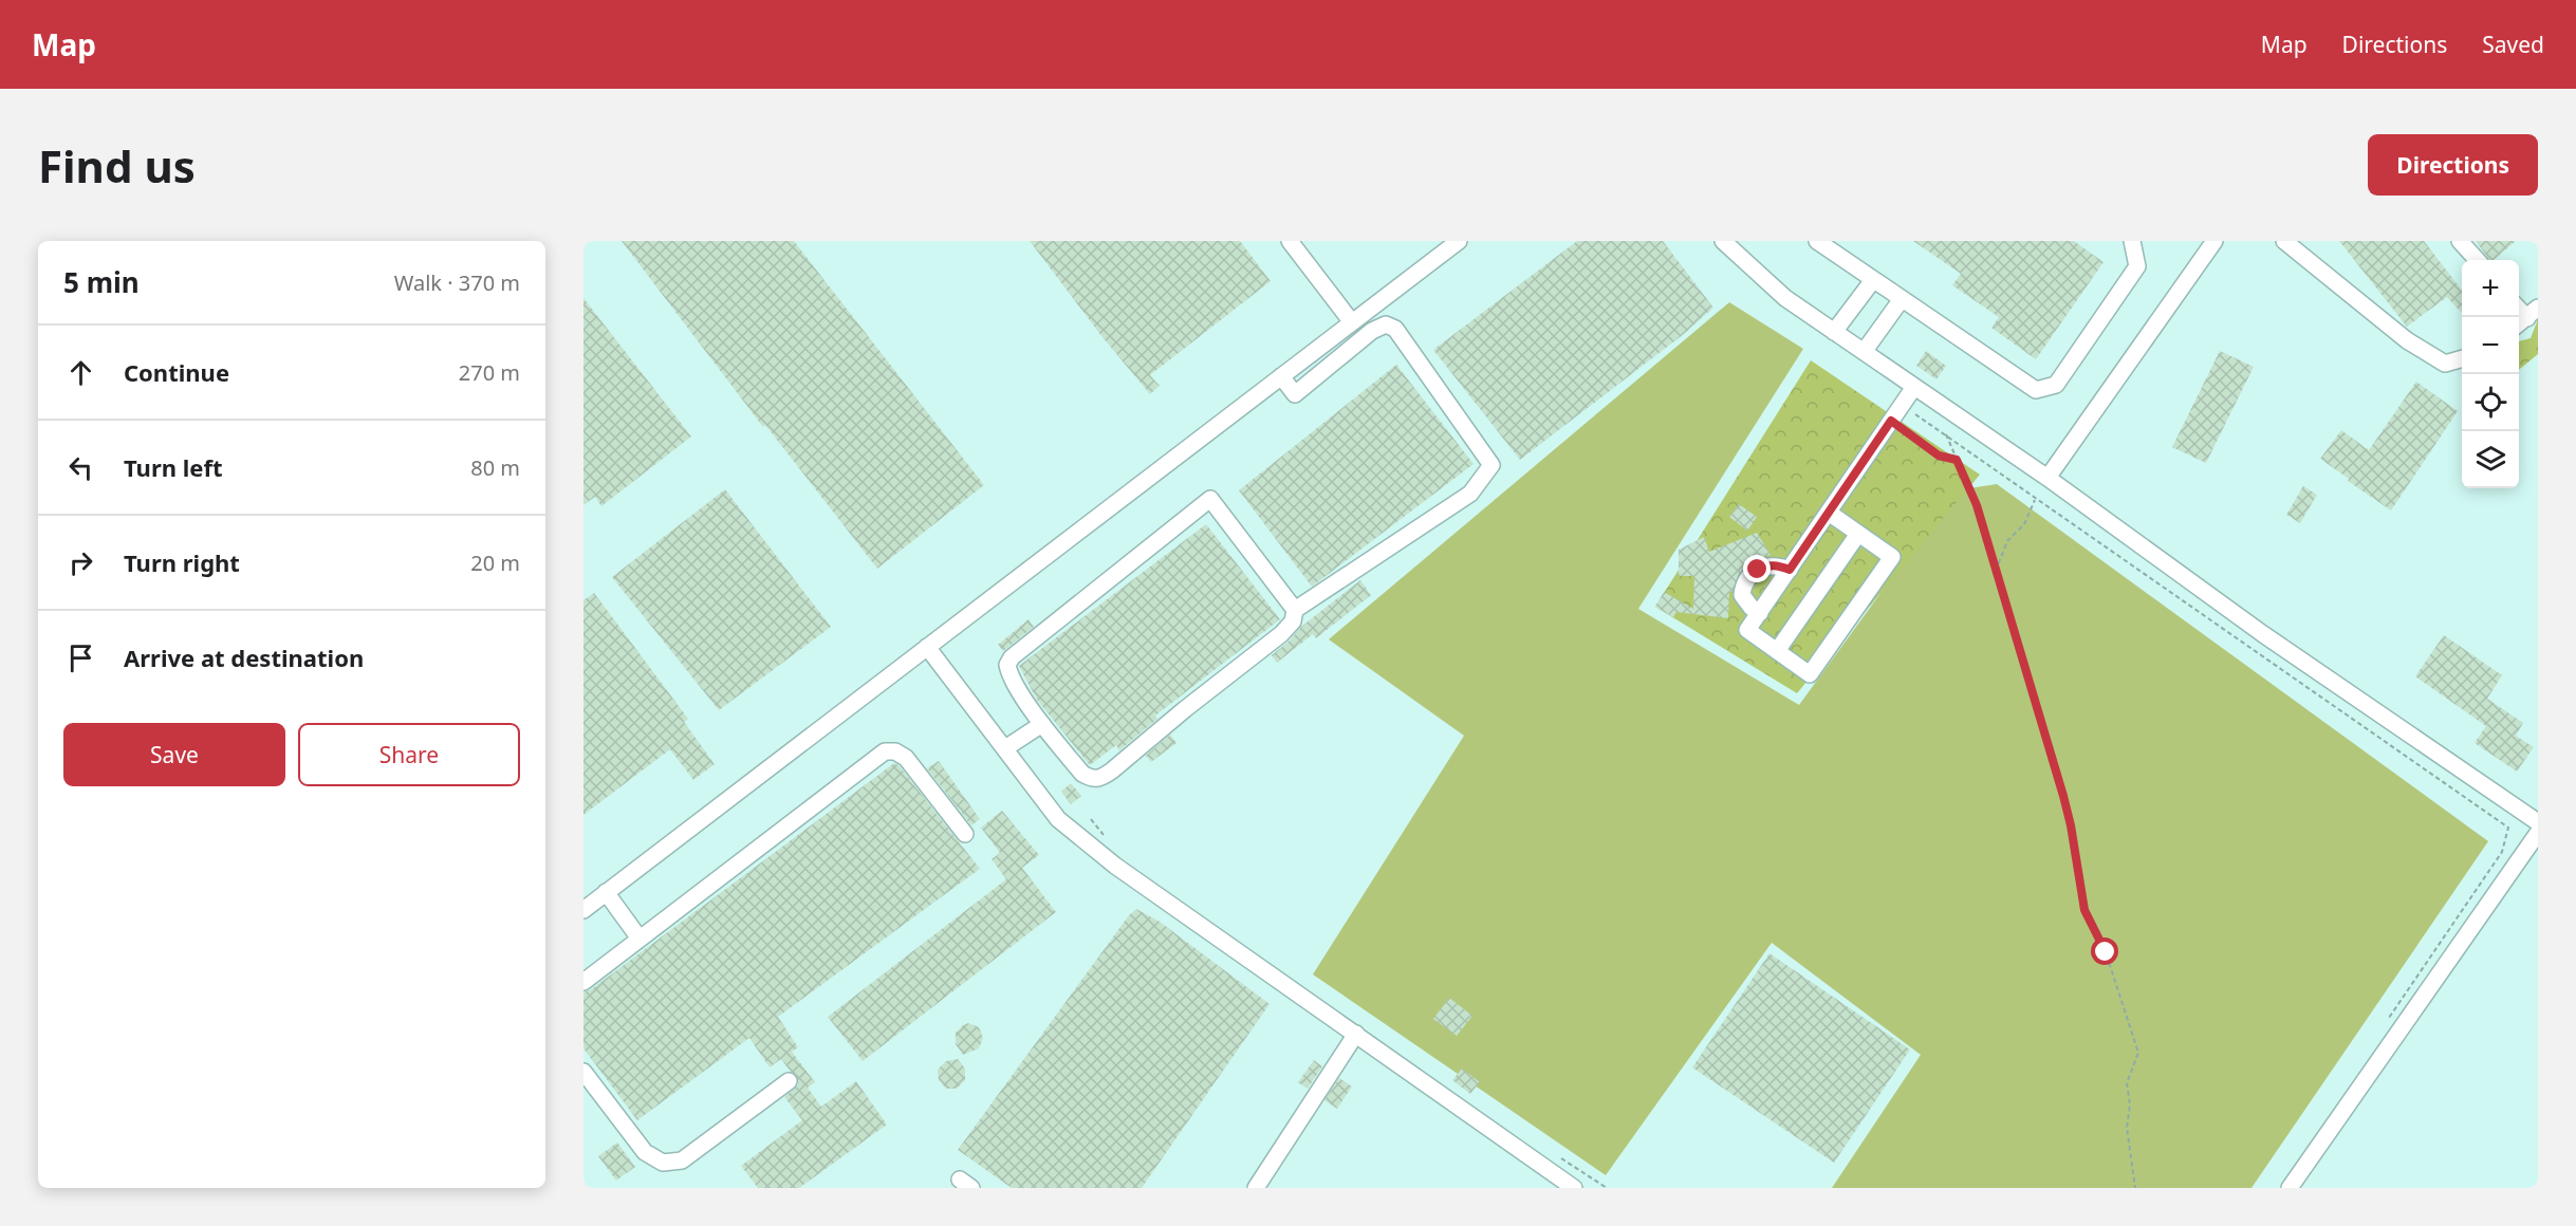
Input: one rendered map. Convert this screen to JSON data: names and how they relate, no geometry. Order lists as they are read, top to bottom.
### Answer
{
  "page": {
    "header": "Map",
    "nav": ["Map", "Directions", "Saved"],
    "buttons": [
      "Directions",
      ["Save", "Share"]
    ],
    "title": "Find us",
    "heading": ["5 min", "Walk · 370 m"],
    "map_buttons": ["+", "−"],
    "list": [
      ["Continue", "270 m"],
      ["Turn left", "80 m"],
      ["Turn right", "20 m"],
      "Arrive at destination"
    ]
  }
}
